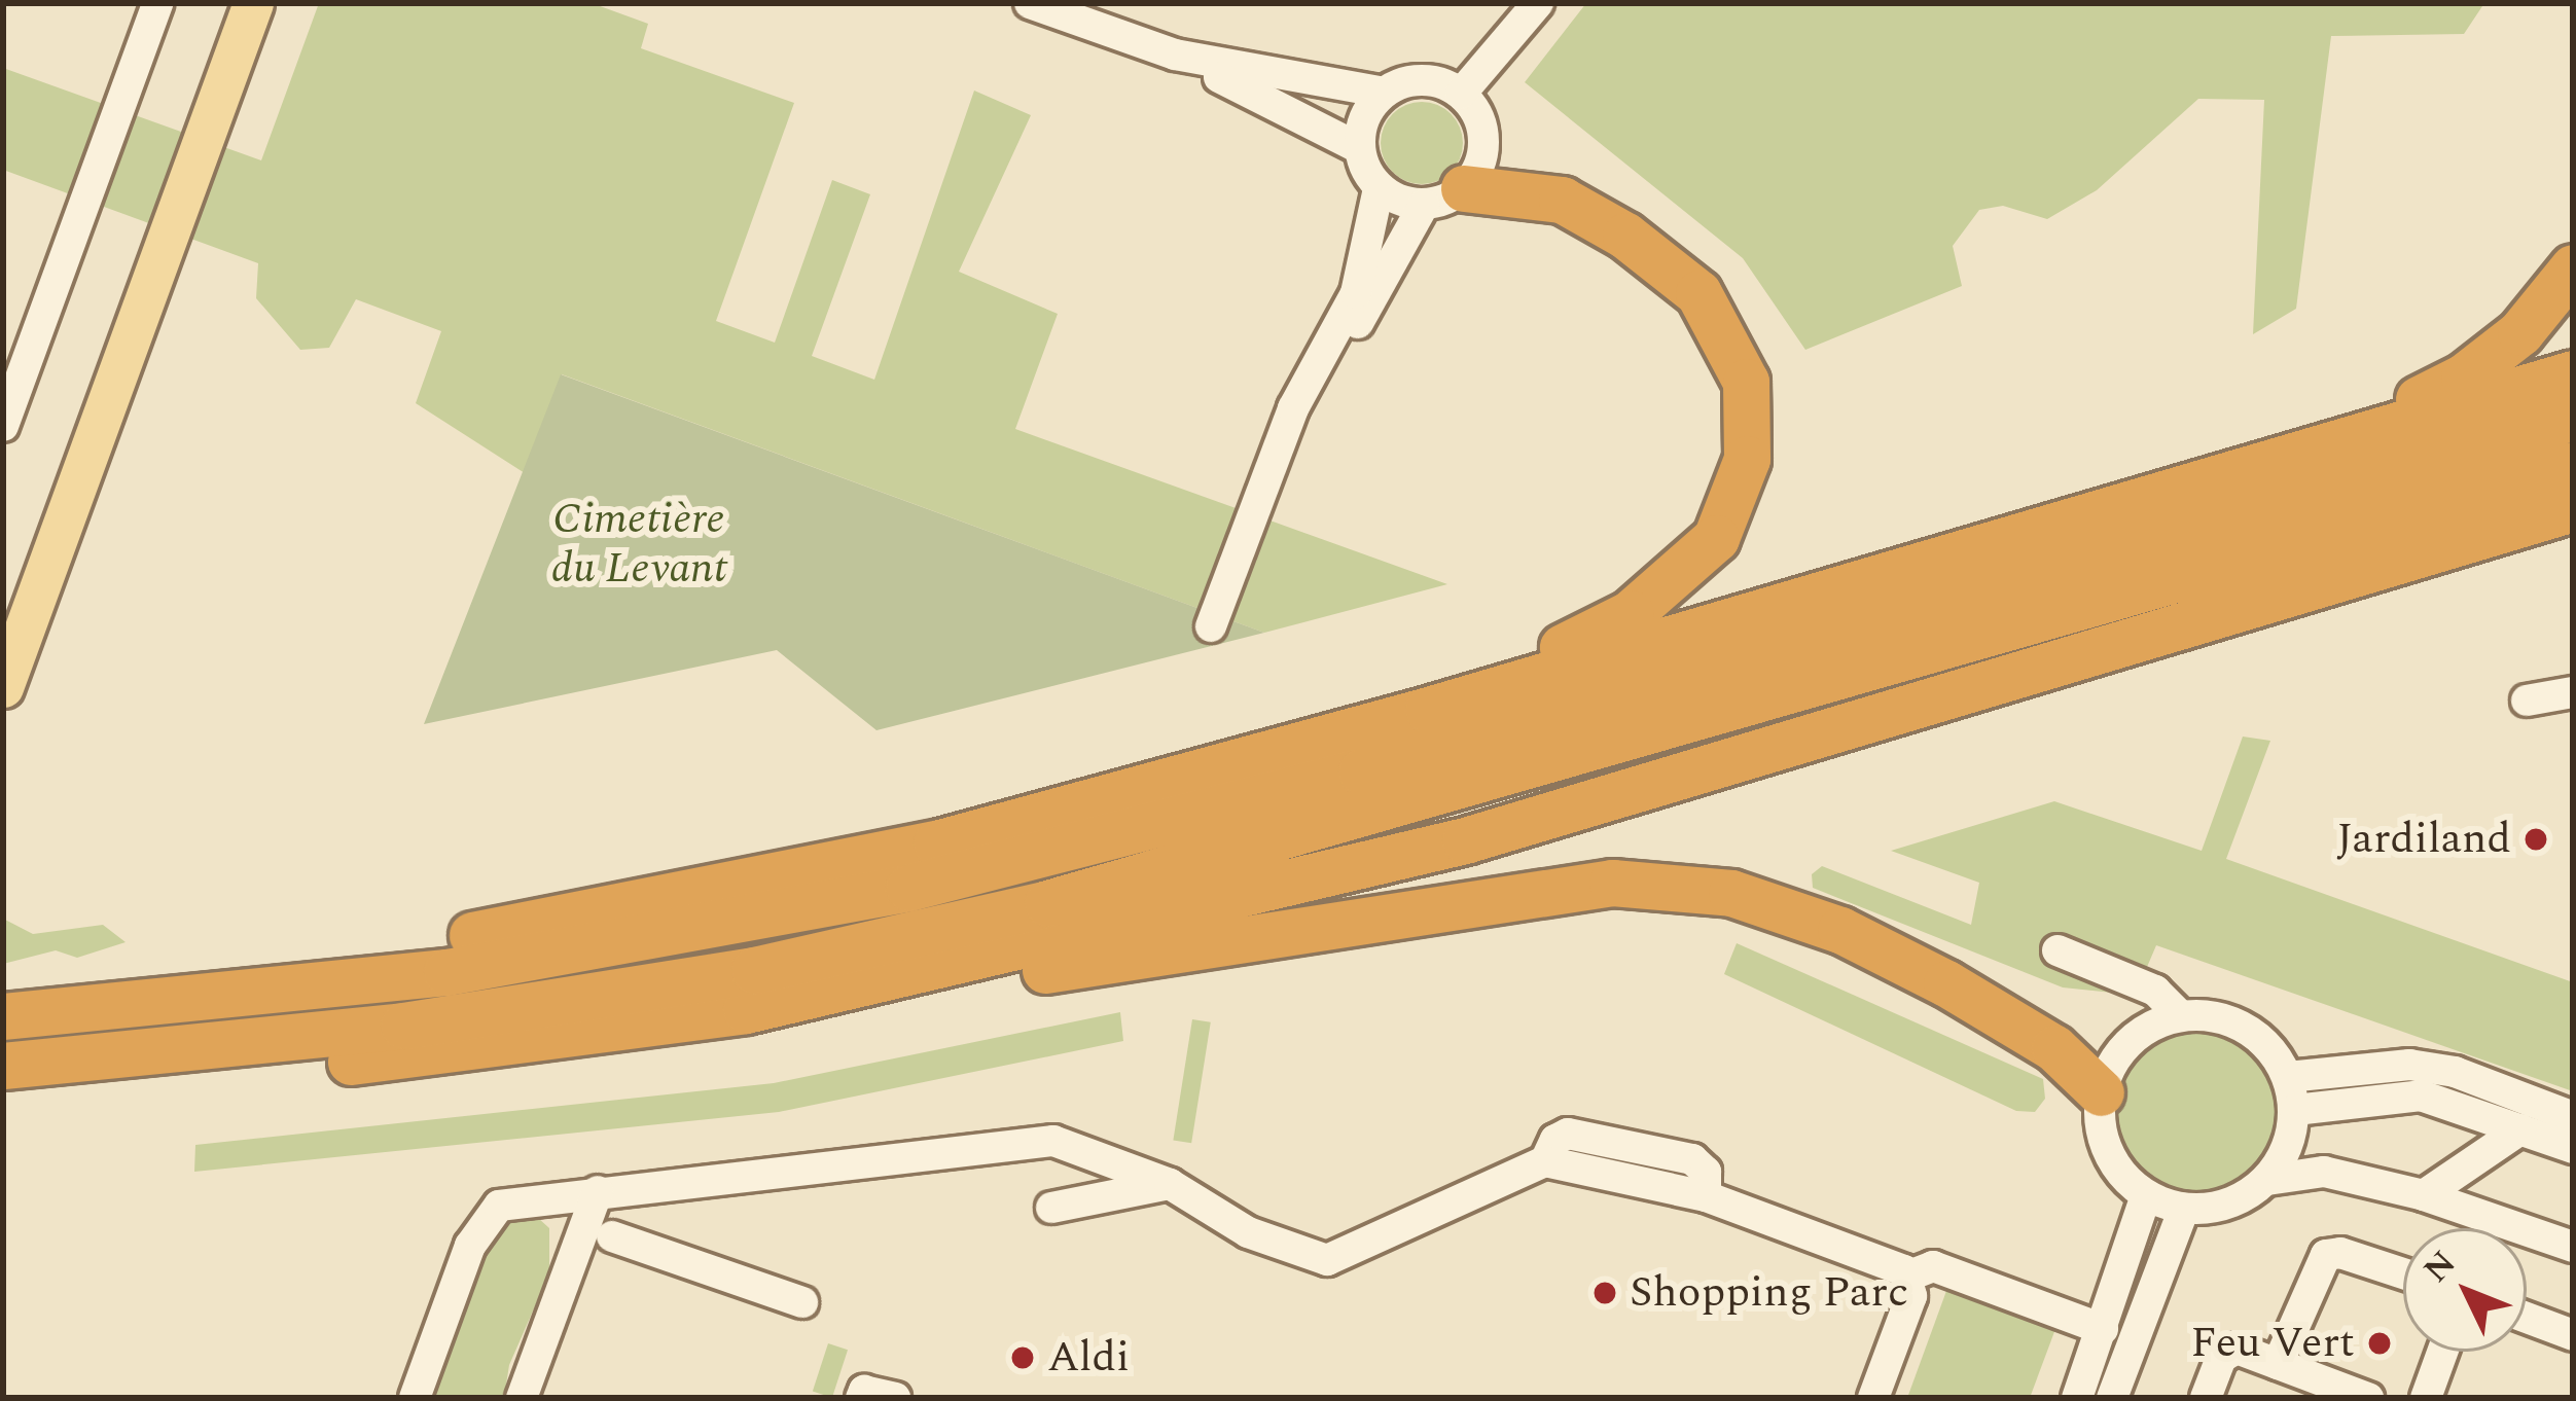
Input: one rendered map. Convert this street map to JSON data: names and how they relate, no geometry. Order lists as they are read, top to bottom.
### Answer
{
  "parks": ["Cimetière du Levant"],
  "places": [
    "Jardiland",
    "Shopping Parc",
    "Feu Vert",
    "Aldi"
  ],
  "north": "top left"
}
